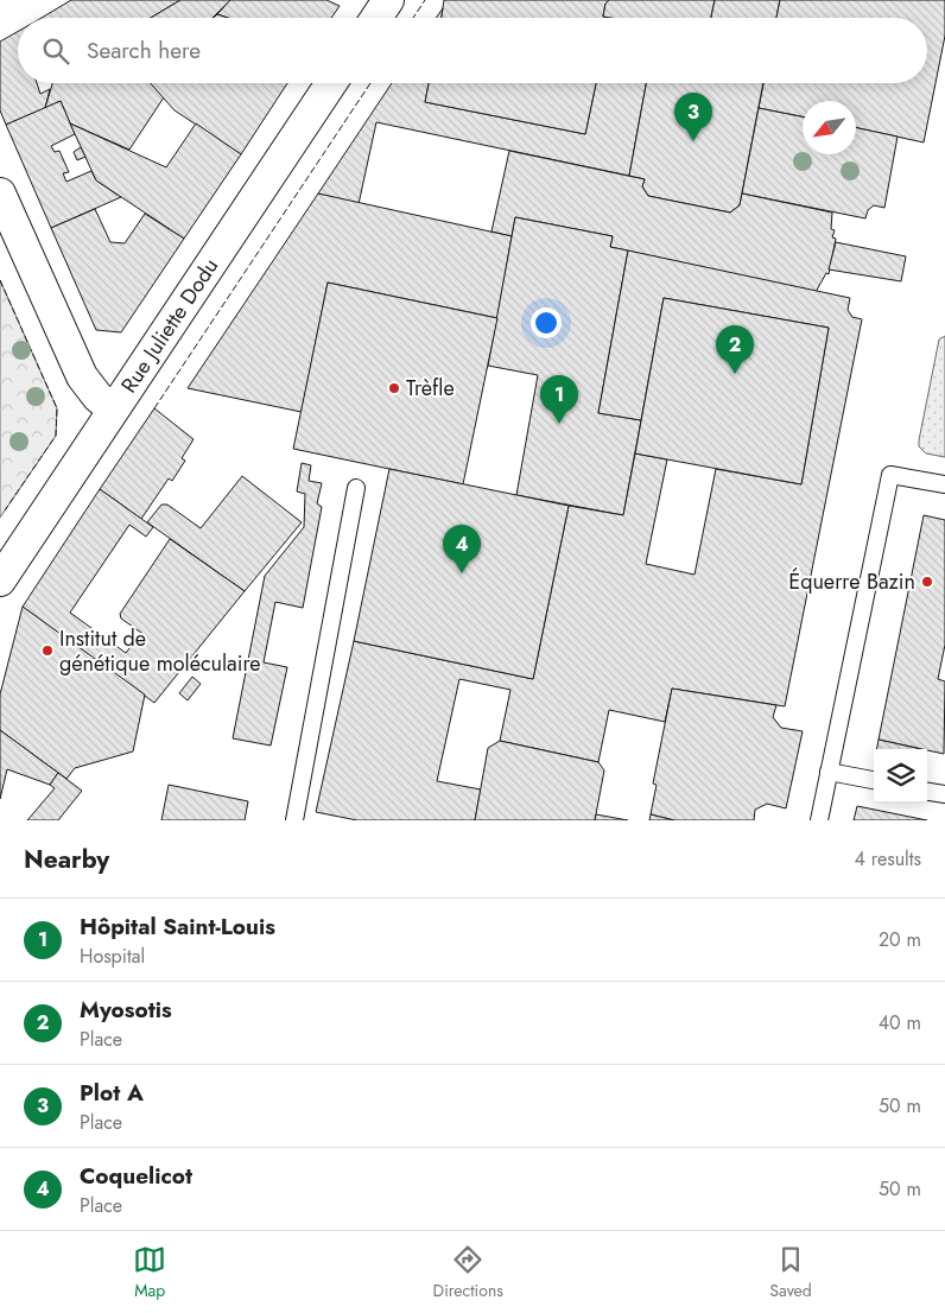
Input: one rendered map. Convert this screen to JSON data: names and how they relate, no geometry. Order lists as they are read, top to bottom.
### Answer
{
  "streets": {
    "street": ["Rue Juliette Dodu"]
  },
  "places": ["Trèfle", "Équerre Bazin", "Institut de génétique moléculaire"],
  "north": "bottom left",
  "page": {
    "search": "Search here",
    "pins": [
      "3",
      "2",
      "1",
      "4"
    ],
    "heading": ["Nearby", "4 results"],
    "list": [
      {
        "mark": "1",
        "name": "Hôpital Saint-Louis",
        "note": "Hospital",
        "value": "20 m"
      },
      {
        "mark": "2",
        "name": "Myosotis",
        "note": "Place",
        "value": "40 m"
      },
      {
        "mark": "3",
        "name": "Plot A",
        "note": "Place",
        "value": "50 m"
      },
      {
        "mark": "4",
        "name": "Coquelicot",
        "note": "Place",
        "value": "50 m"
      }
    ],
    "nav": ["Map", "Directions", "Saved"]
  }
}
